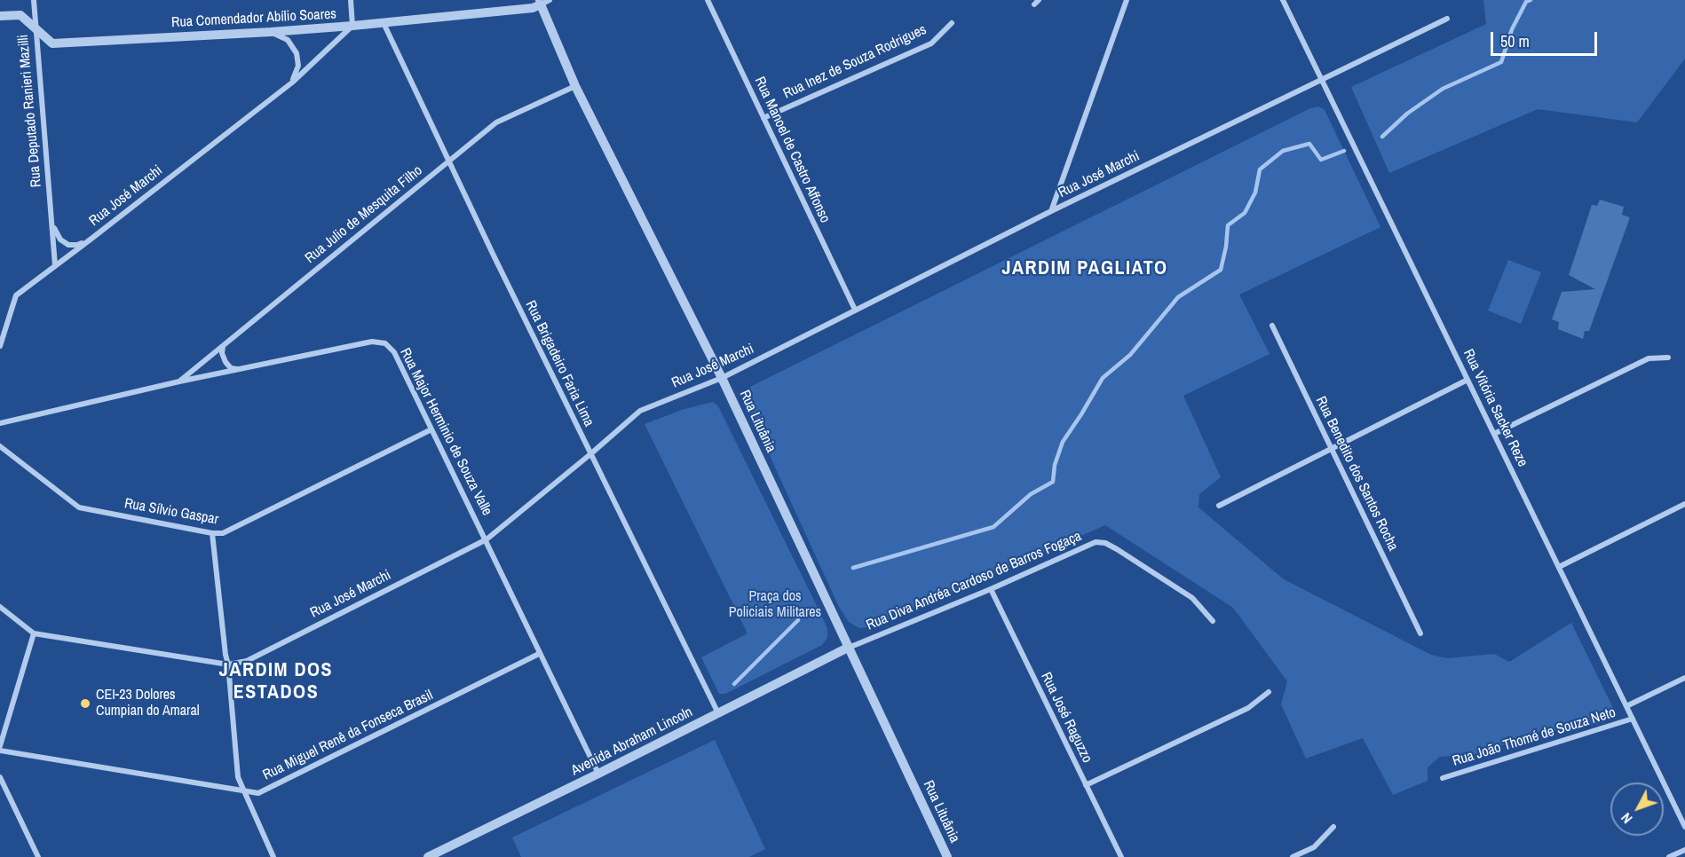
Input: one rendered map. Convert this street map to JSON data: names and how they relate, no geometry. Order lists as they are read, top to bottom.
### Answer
{
  "streets": {
    "street": [
      "Rua Comendador Abílio Soares",
      "Rua Inez de Souza Rodrigues",
      "Rua Deputado Ranieri Mazilli",
      "Rua Manoel de Castro Affonso",
      "Rua José Marchi",
      "Rua Julio de Mesquita Filho",
      "Rua Brigadeiro Faria Lima",
      "Rua Vitória Sacker Reze",
      "Rua Lituânia",
      "Rua Major Herminio de Souza Valle",
      "Rua Benedito dos Santos Rocha",
      "Rua Sílvio Gaspar",
      "Rua Diva Andréa Cardoso de Barros Fogaça",
      "Rua José Raguzzo",
      "Rua Miguel Renê da Fonseca Brasil",
      "Rua João Thomé de Souza Neto",
      "Avenida Abraham Lincoln"
    ]
  },
  "crossings": [
    ["Rua Comendador Abílio Soares", "Rua Deputado Ranieri Mazilli"],
    ["Rua Comendador Abílio Soares", "Rua José Marchi"],
    ["Rua Comendador Abílio Soares", "Rua Brigadeiro Faria Lima"],
    ["Rua Comendador Abílio Soares", "Rua Lituânia"],
    ["Rua Inez de Souza Rodrigues", "Rua Manoel de Castro Affonso"],
    ["Rua Deputado Ranieri Mazilli", "Rua José Marchi"],
    ["Rua Manoel de Castro Affonso", "Rua José Marchi"],
    ["Rua José Marchi", "Rua Brigadeiro Faria Lima"],
    ["Rua José Marchi", "Rua Vitória Sacker Reze"],
    ["Rua José Marchi", "Rua Lituânia"],
    ["Rua José Marchi", "Rua Major Herminio de Souza Valle"],
    ["Rua Julio de Mesquita Filho", "Rua Brigadeiro Faria Lima"],
    ["Rua Julio de Mesquita Filho", "Rua Lituânia"],
    ["Rua Julio de Mesquita Filho", "Rua Major Herminio de Souza Valle"],
    ["Rua Brigadeiro Faria Lima", "Avenida Abraham Lincoln"],
    ["Rua Vitória Sacker Reze", "Rua João Thomé de Souza Neto"],
    ["Rua Lituânia", "Rua Diva Andréa Cardoso de Barros Fogaça"],
    ["Rua Lituânia", "Avenida Abraham Lincoln"],
    ["Rua Major Herminio de Souza Valle", "Rua Sílvio Gaspar"],
    ["Rua Major Herminio de Souza Valle", "Rua Miguel Renê da Fonseca Brasil"],
    ["Rua Major Herminio de Souza Valle", "Avenida Abraham Lincoln"],
    ["Rua Diva Andréa Cardoso de Barros Fogaça", "Rua José Raguzzo"],
    ["Rua Diva Andréa Cardoso de Barros Fogaça", "Avenida Abraham Lincoln"]
  ],
  "districts": ["JARDIM PAGLIATO", "JARDIM DOS ESTADOS"],
  "parks": ["Praça dos Policiais Militares"],
  "places": ["CEI-23 Dolores Cumpian do Amaral"],
  "scale_bar": "50 m",
  "north": "bottom left"
}
